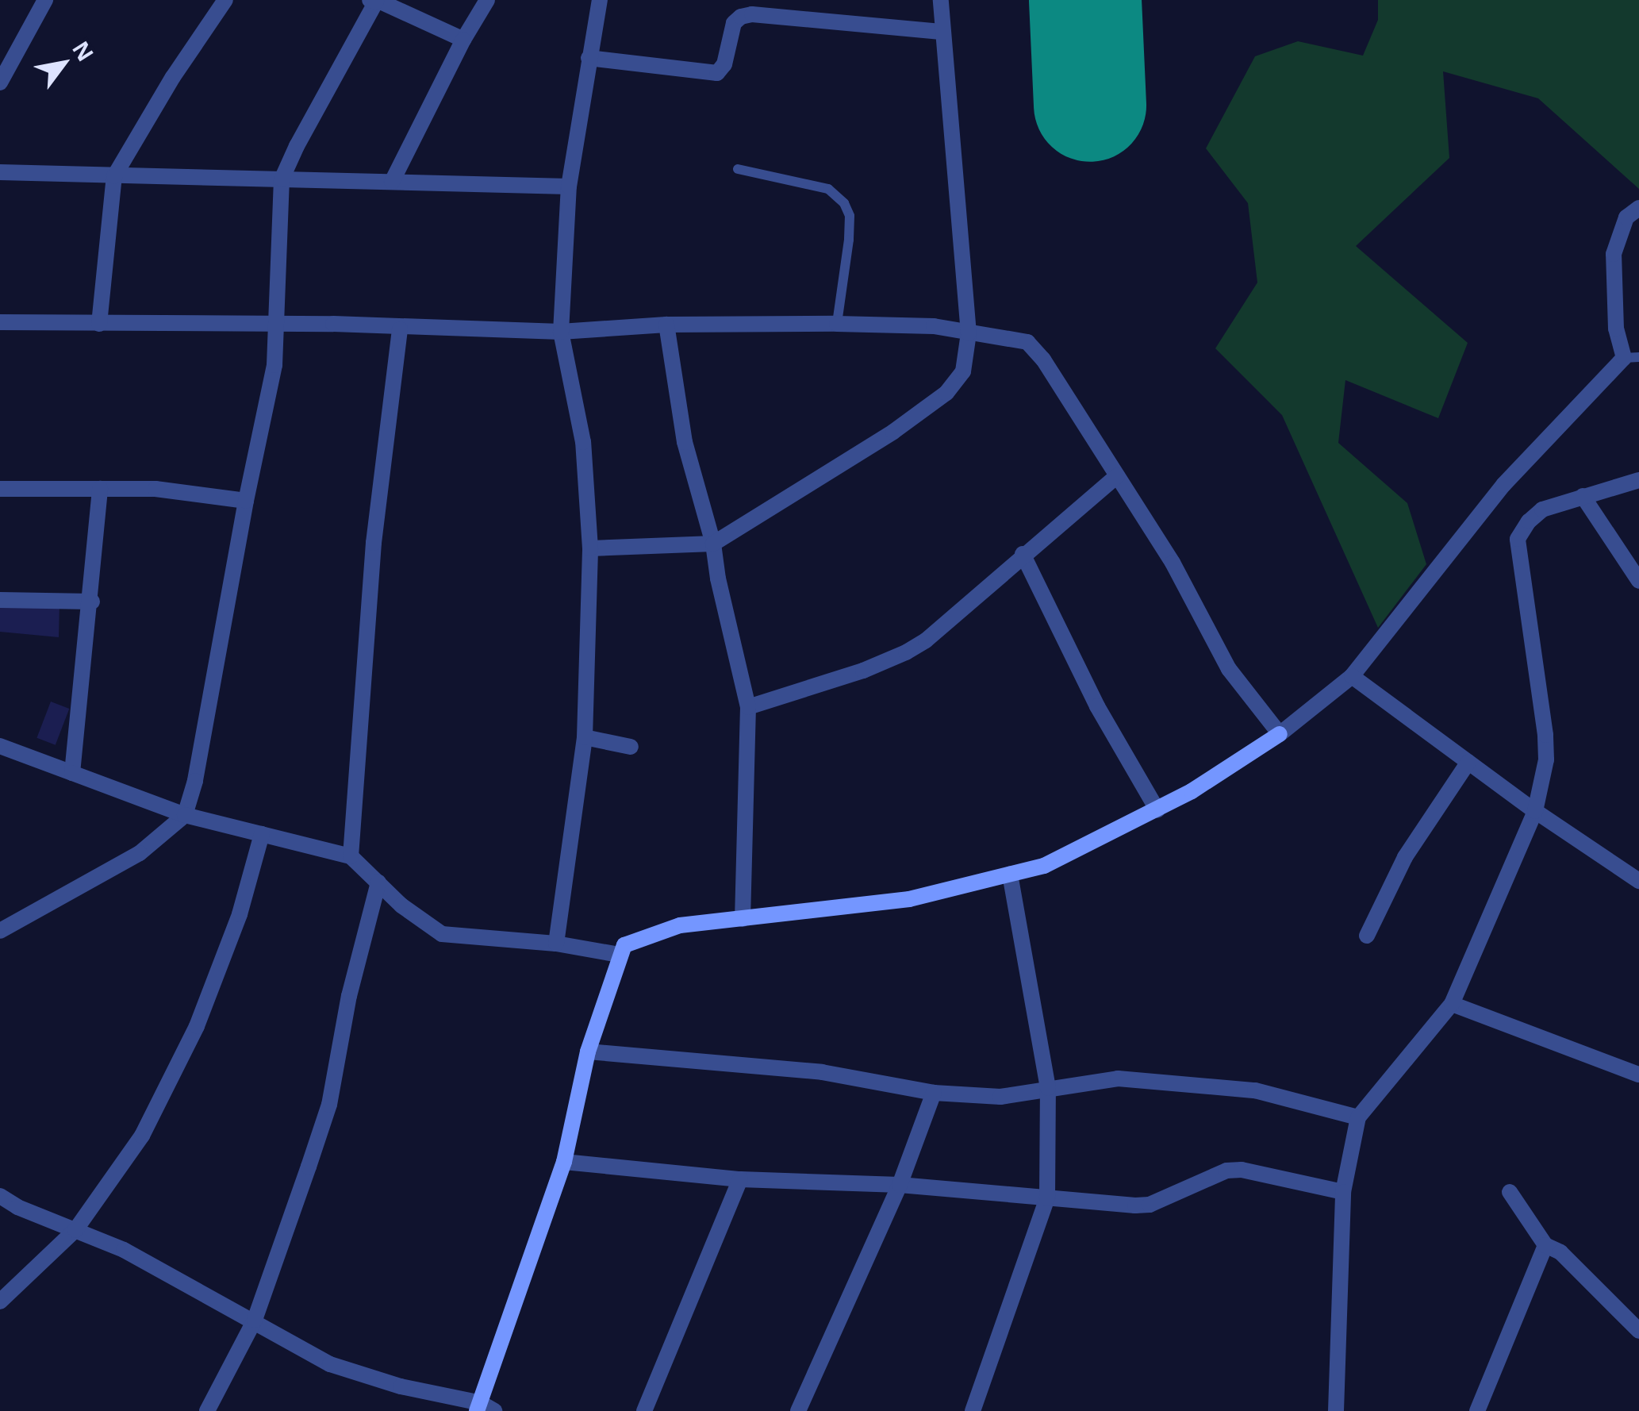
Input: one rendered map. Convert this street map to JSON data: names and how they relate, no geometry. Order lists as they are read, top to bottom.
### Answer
{
  "north": "top right"
}
